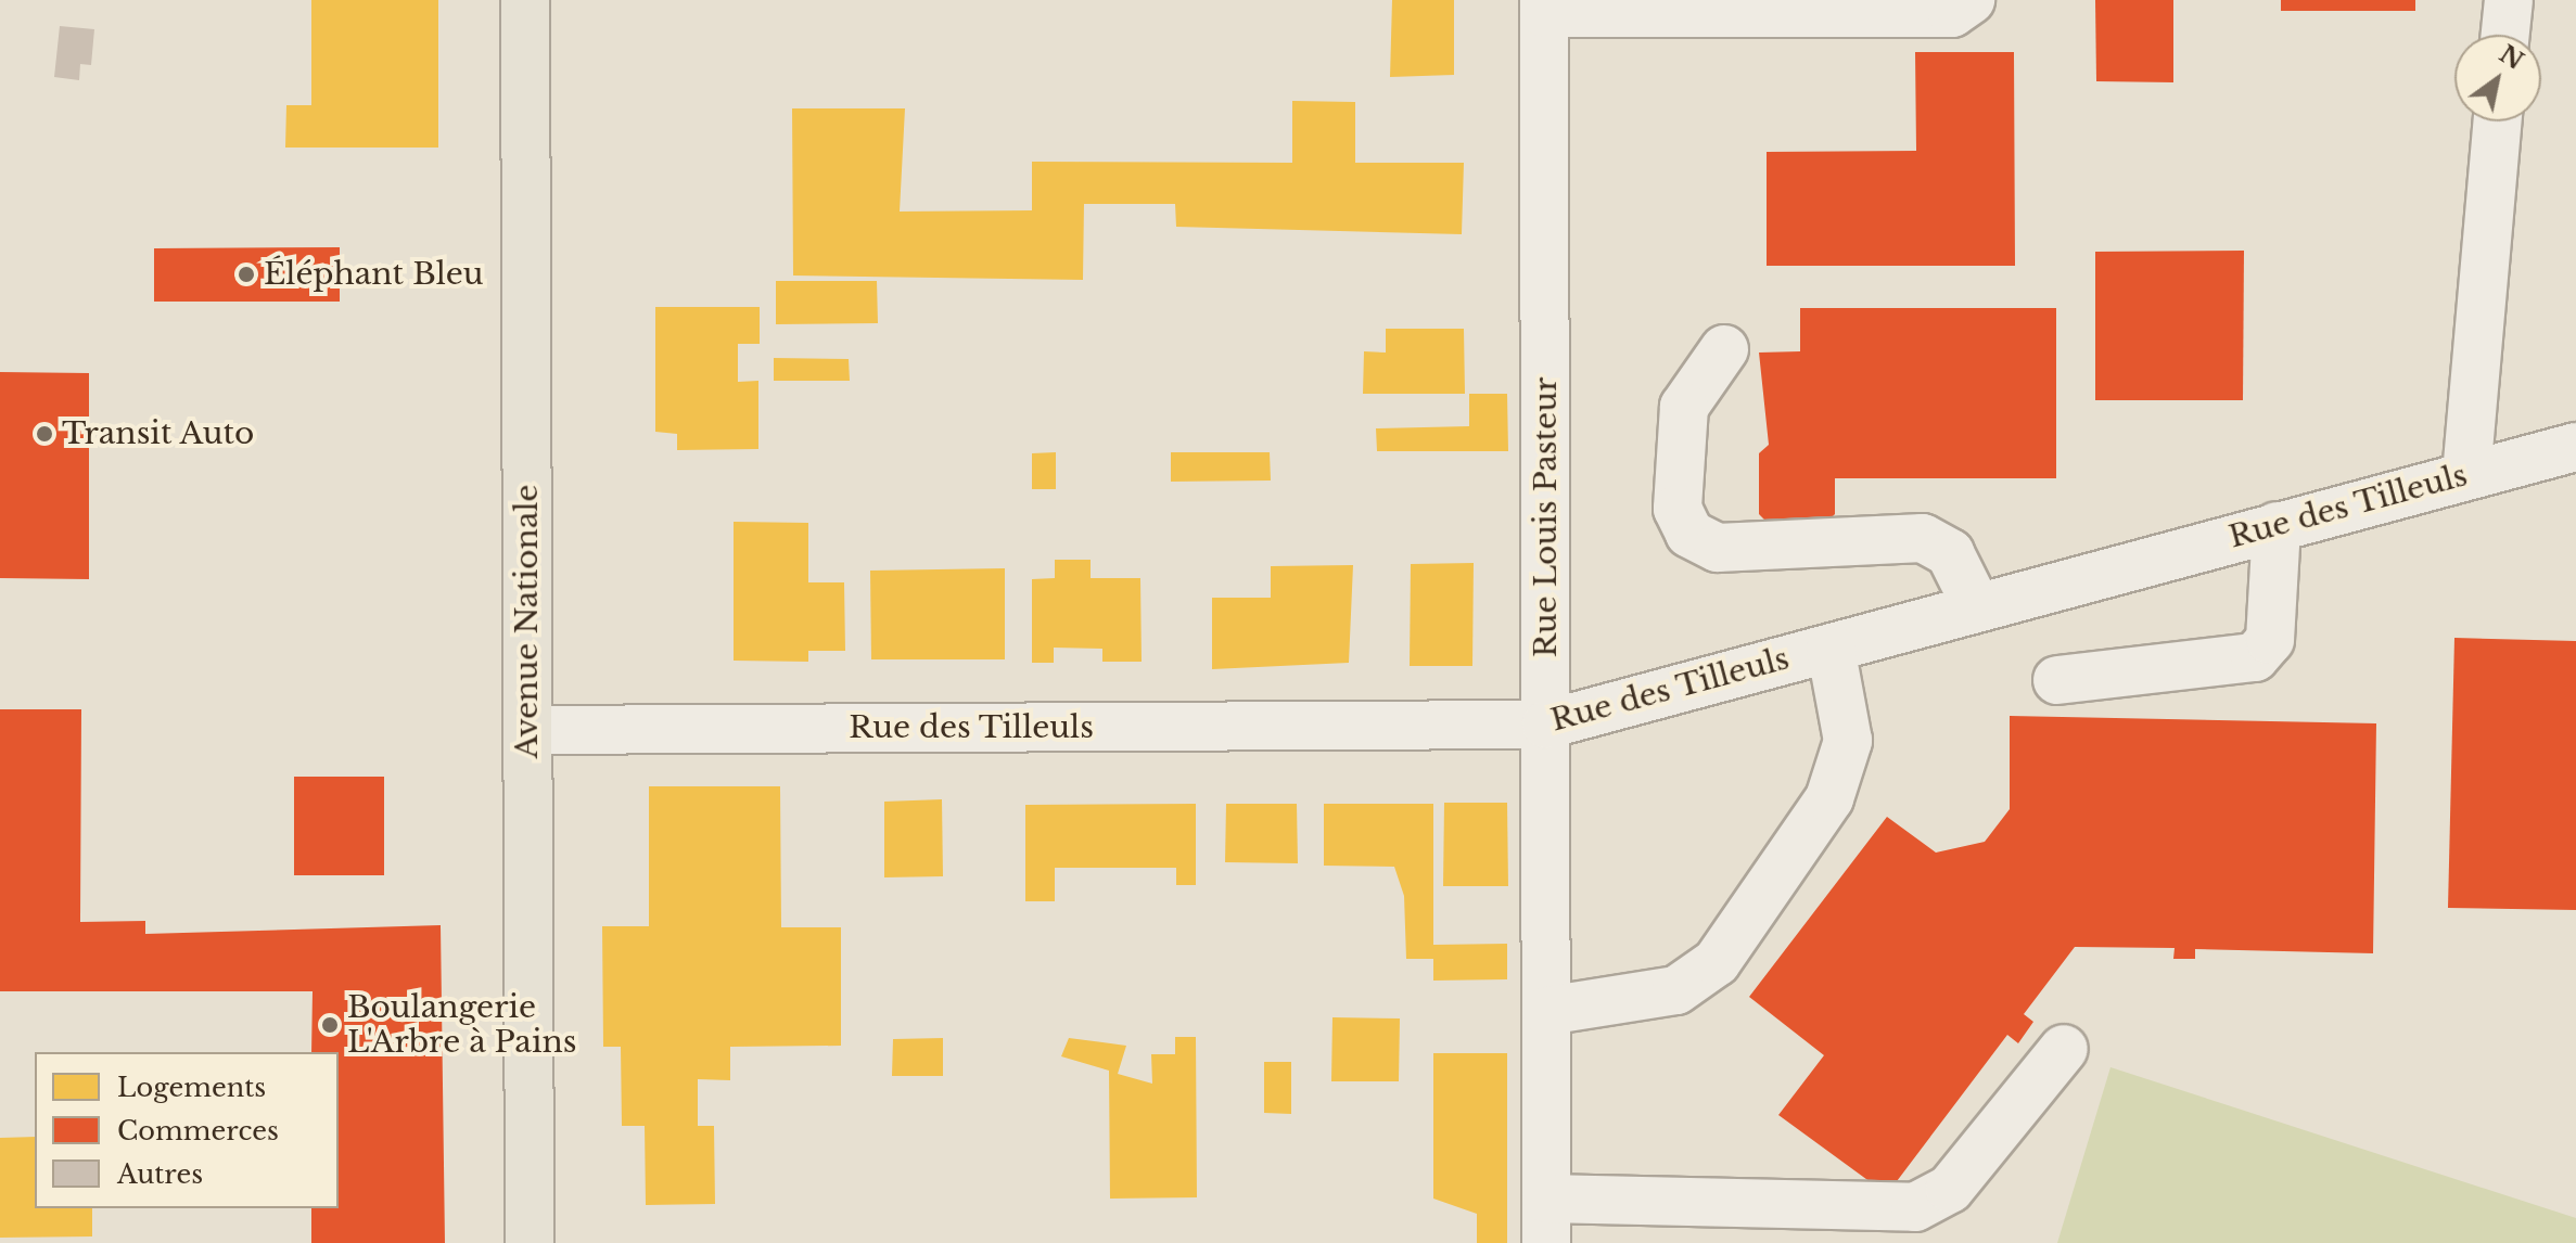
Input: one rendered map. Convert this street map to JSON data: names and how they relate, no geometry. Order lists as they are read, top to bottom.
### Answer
{
  "streets": {
    "main road": ["Avenue Nationale"],
    "street": ["Rue des Tilleuls", "Rue Louis Pasteur"]
  },
  "crossings": [
    ["Rue des Tilleuls", "Rue Louis Pasteur"],
    ["Rue des Tilleuls", "Avenue Nationale"]
  ],
  "places": ["Éléphant Bleu", "Transit Auto", "Boulangerie L'Arbre à Pains"],
  "legend": ["Logements", "Commerces", "Autres"],
  "north": "top right"
}
